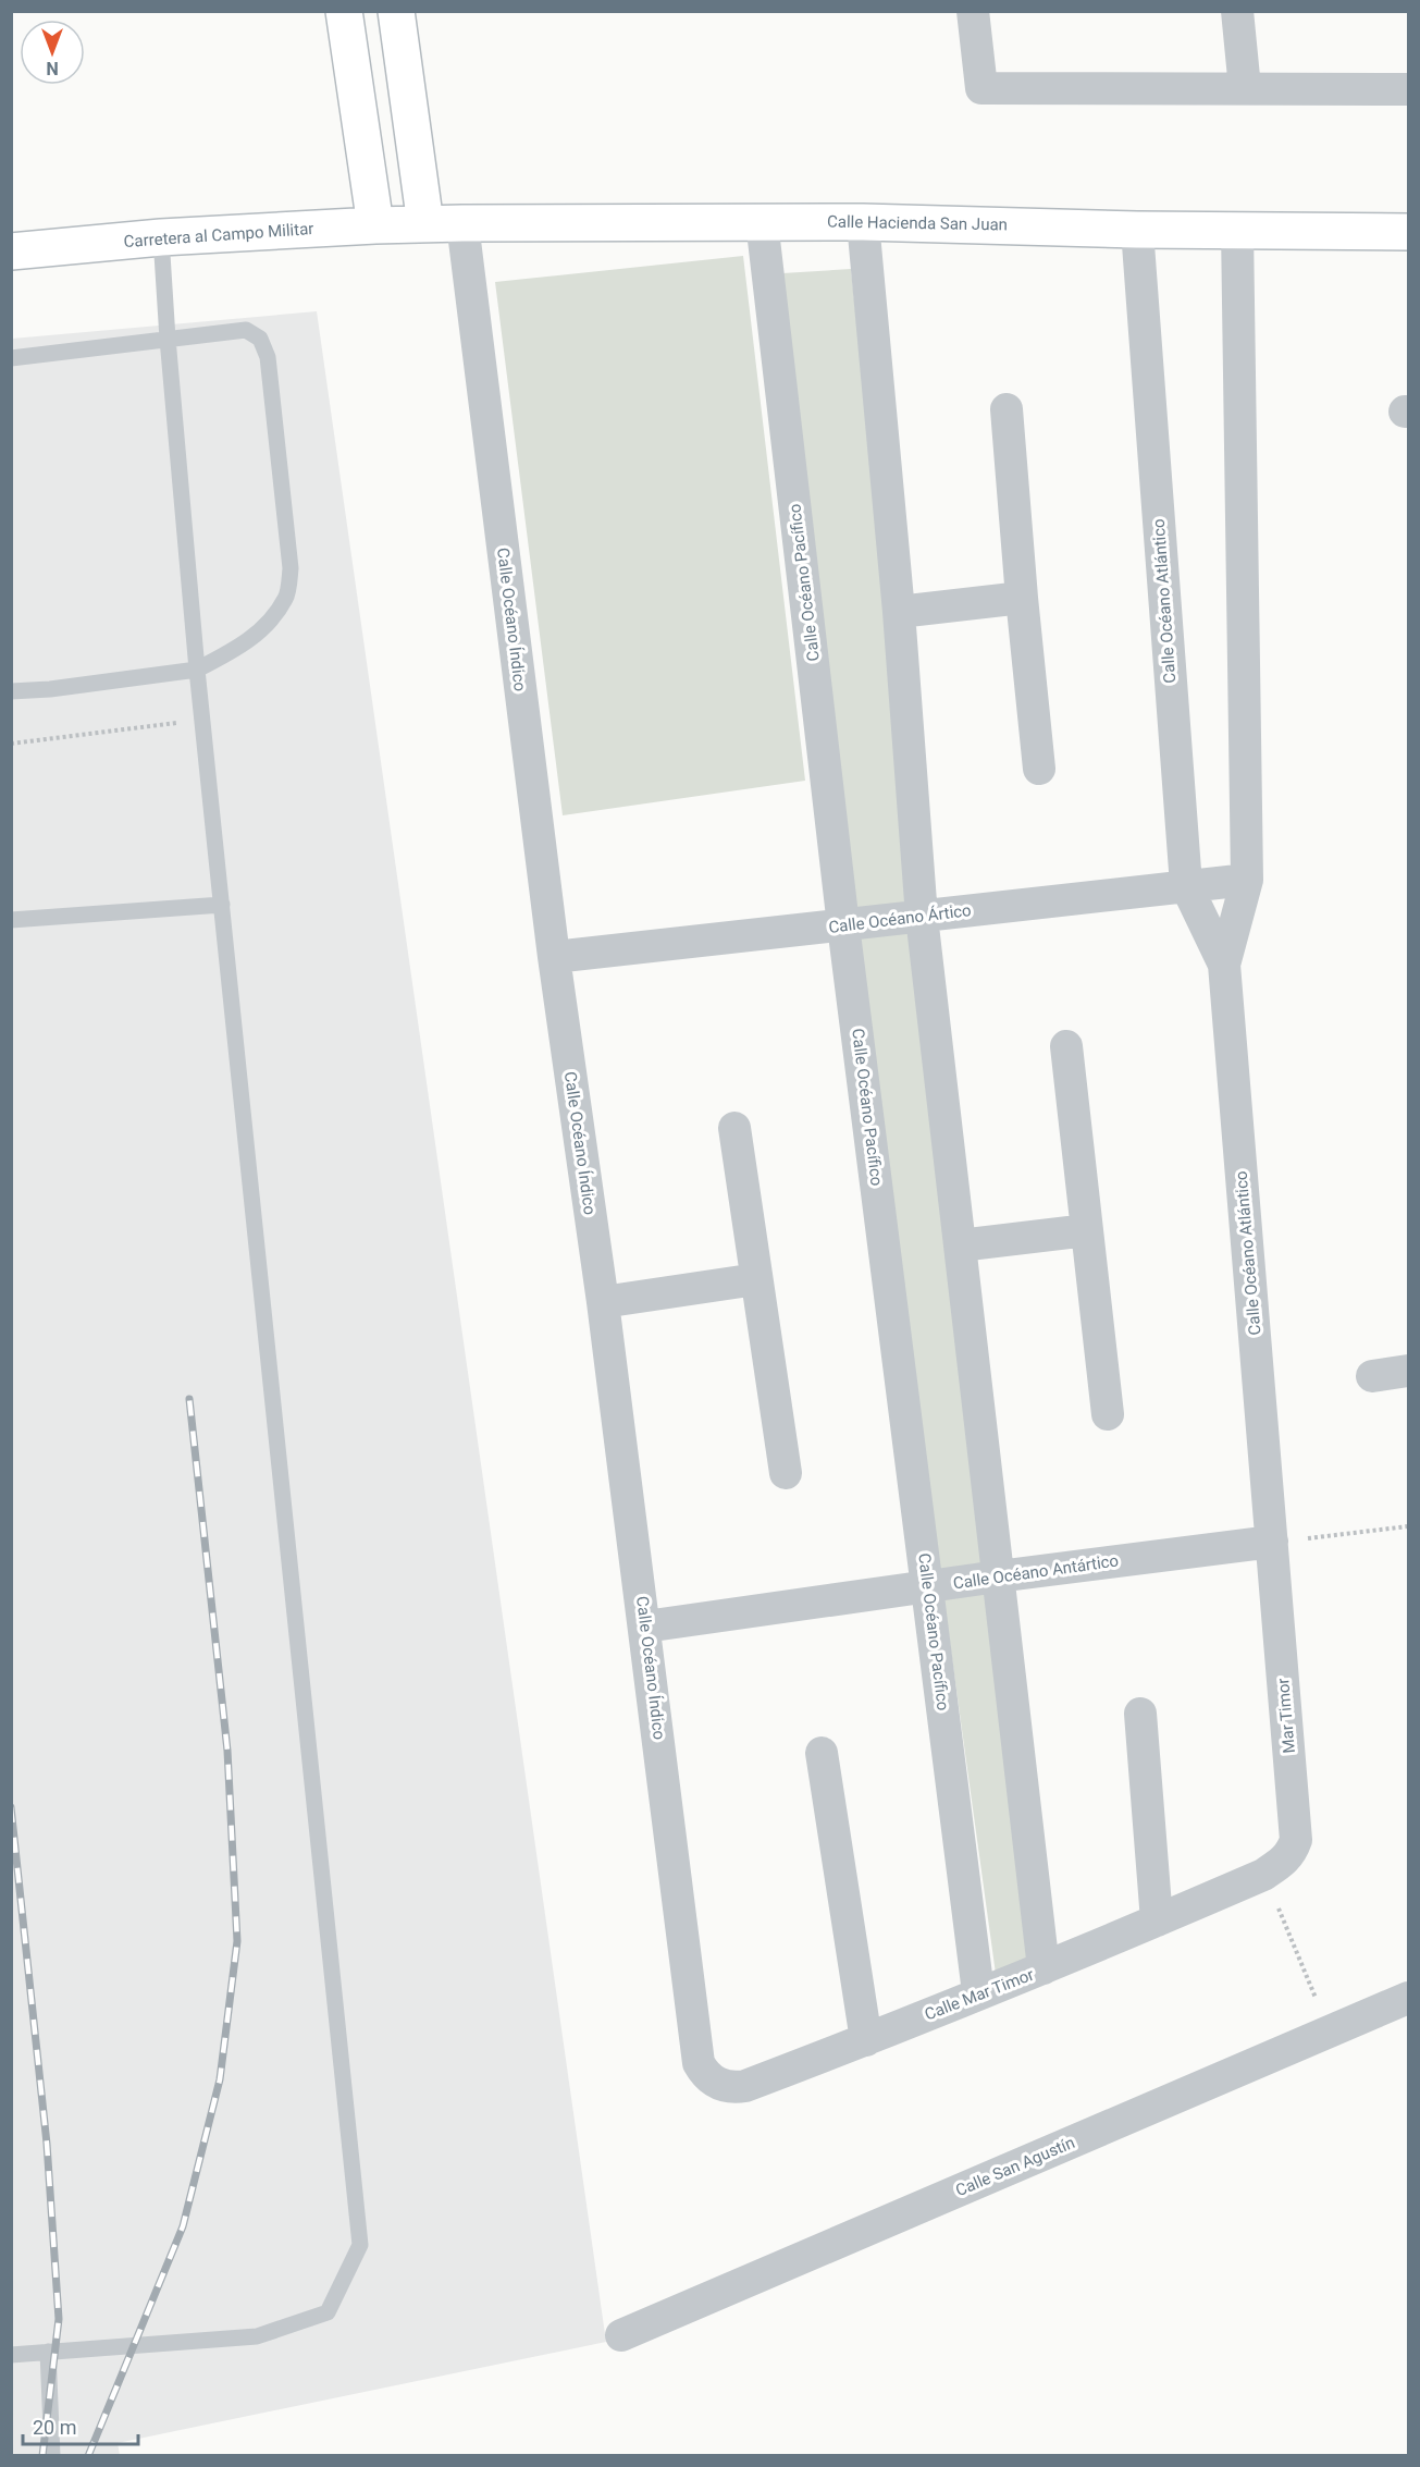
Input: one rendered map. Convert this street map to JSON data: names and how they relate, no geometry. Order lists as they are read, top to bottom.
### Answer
{
  "streets": {
    "main road": ["Calle Hacienda San Juan", "Carretera al Campo Militar"],
    "street": [
      "Calle Océano Pacífico",
      "Calle Océano Atlántico",
      "Calle Océano Índico",
      "Calle Océano Ártico",
      "Calle Océano Antártico",
      "Mar Timor",
      "Calle Mar Timor",
      "Calle San Agustín"
    ]
  },
  "crossings": [
    ["Calle Hacienda San Juan", "Carretera al Campo Militar"],
    ["Calle Hacienda San Juan", "Calle Océano Pacífico"],
    ["Calle Hacienda San Juan", "Calle Océano Atlántico"],
    ["Calle Hacienda San Juan", "Calle Océano Índico"],
    ["Calle Océano Pacífico", "Calle Océano Ártico"],
    ["Calle Océano Pacífico", "Calle Océano Antártico"],
    ["Calle Océano Pacífico", "Calle Mar Timor"],
    ["Calle Océano Atlántico", "Calle Océano Ártico"],
    ["Calle Océano Atlántico", "Calle Océano Antártico"],
    ["Calle Océano Atlántico", "Mar Timor"],
    ["Calle Océano Índico", "Calle Océano Ártico"],
    ["Calle Océano Índico", "Calle Océano Antártico"],
    ["Calle Océano Índico", "Calle Mar Timor"],
    ["Calle Océano Antártico", "Mar Timor"],
    ["Mar Timor", "Calle Mar Timor"]
  ],
  "scale_bar": "20 m",
  "north": "bottom"
}
